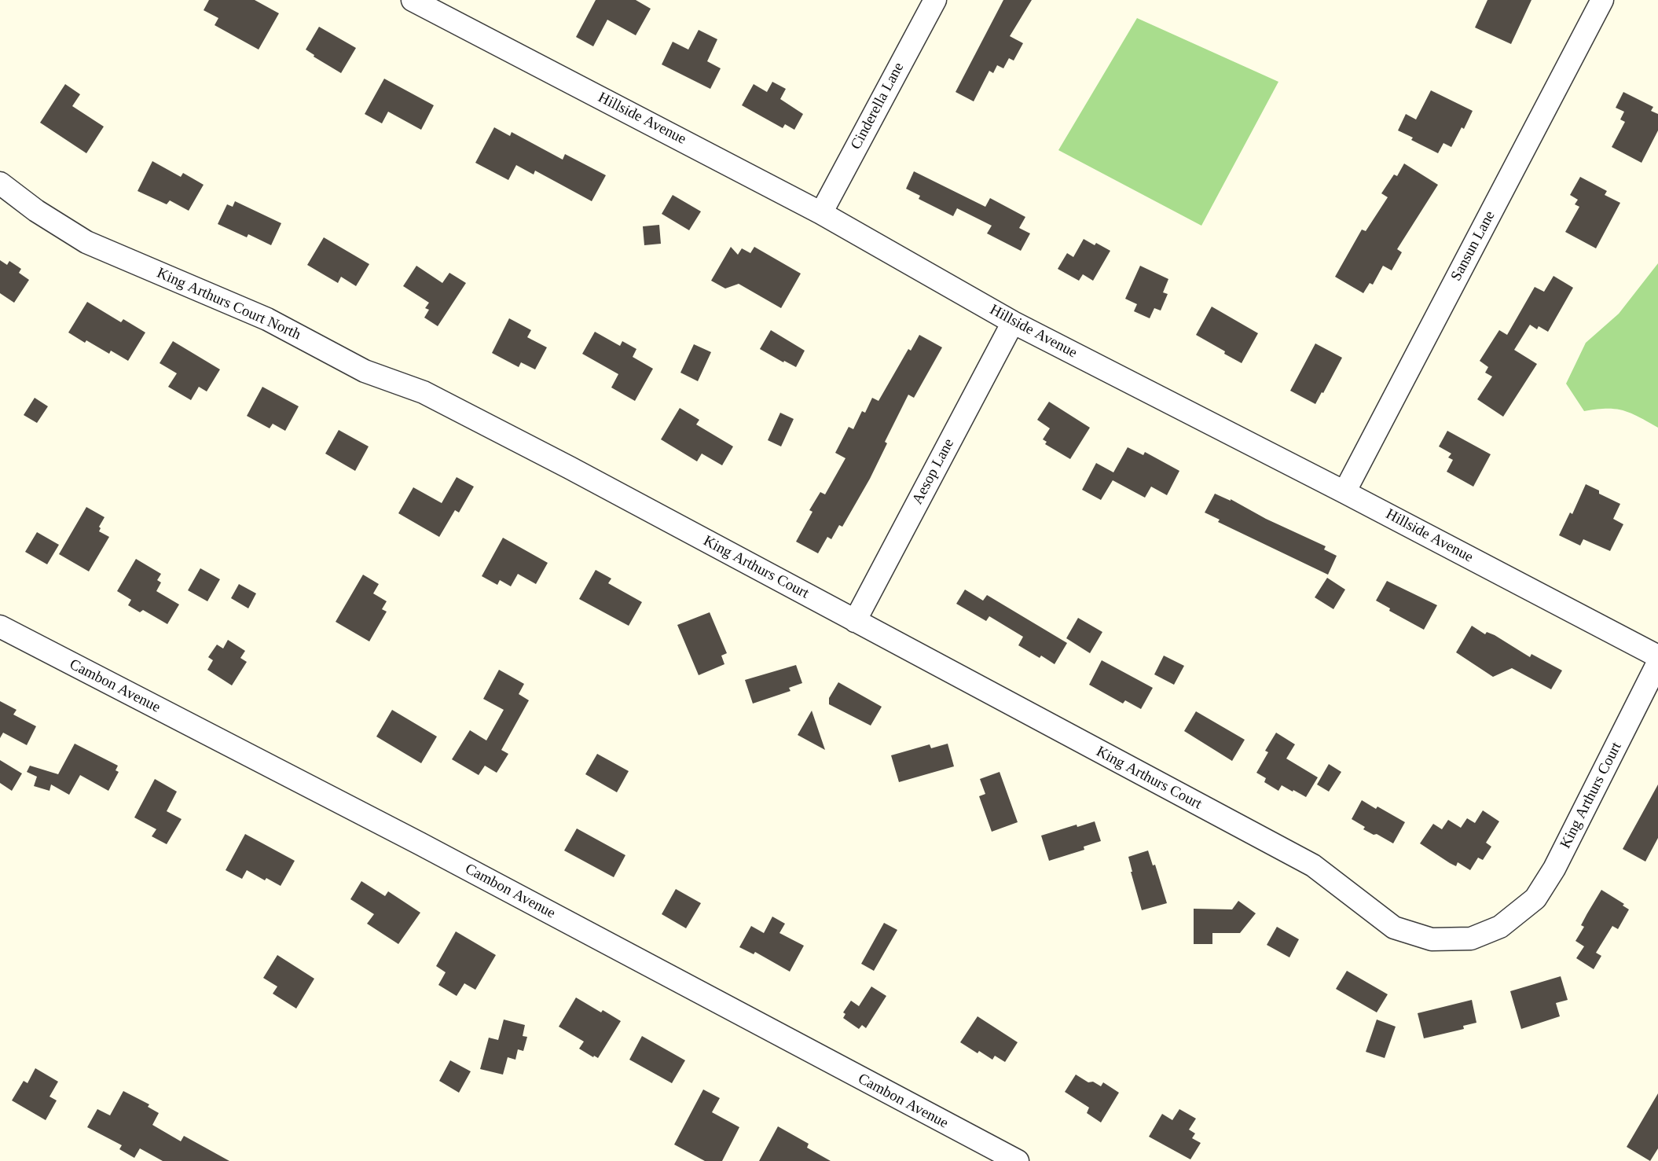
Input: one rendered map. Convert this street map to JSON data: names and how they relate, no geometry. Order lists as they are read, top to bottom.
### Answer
{
  "streets": {
    "street": [
      "Cinderella Lane",
      "Hillside Avenue",
      "Sansun Lane",
      "King Arthurs Court North",
      "Aesop Lane",
      "King Arthurs Court",
      "Cambon Avenue"
    ]
  },
  "crossings": [
    ["Cinderella Lane", "Hillside Avenue"],
    ["Hillside Avenue", "Sansun Lane"],
    ["Hillside Avenue", "Aesop Lane"],
    ["King Arthurs Court North", "King Arthurs Court"],
    ["Aesop Lane", "King Arthurs Court"]
  ]
}
